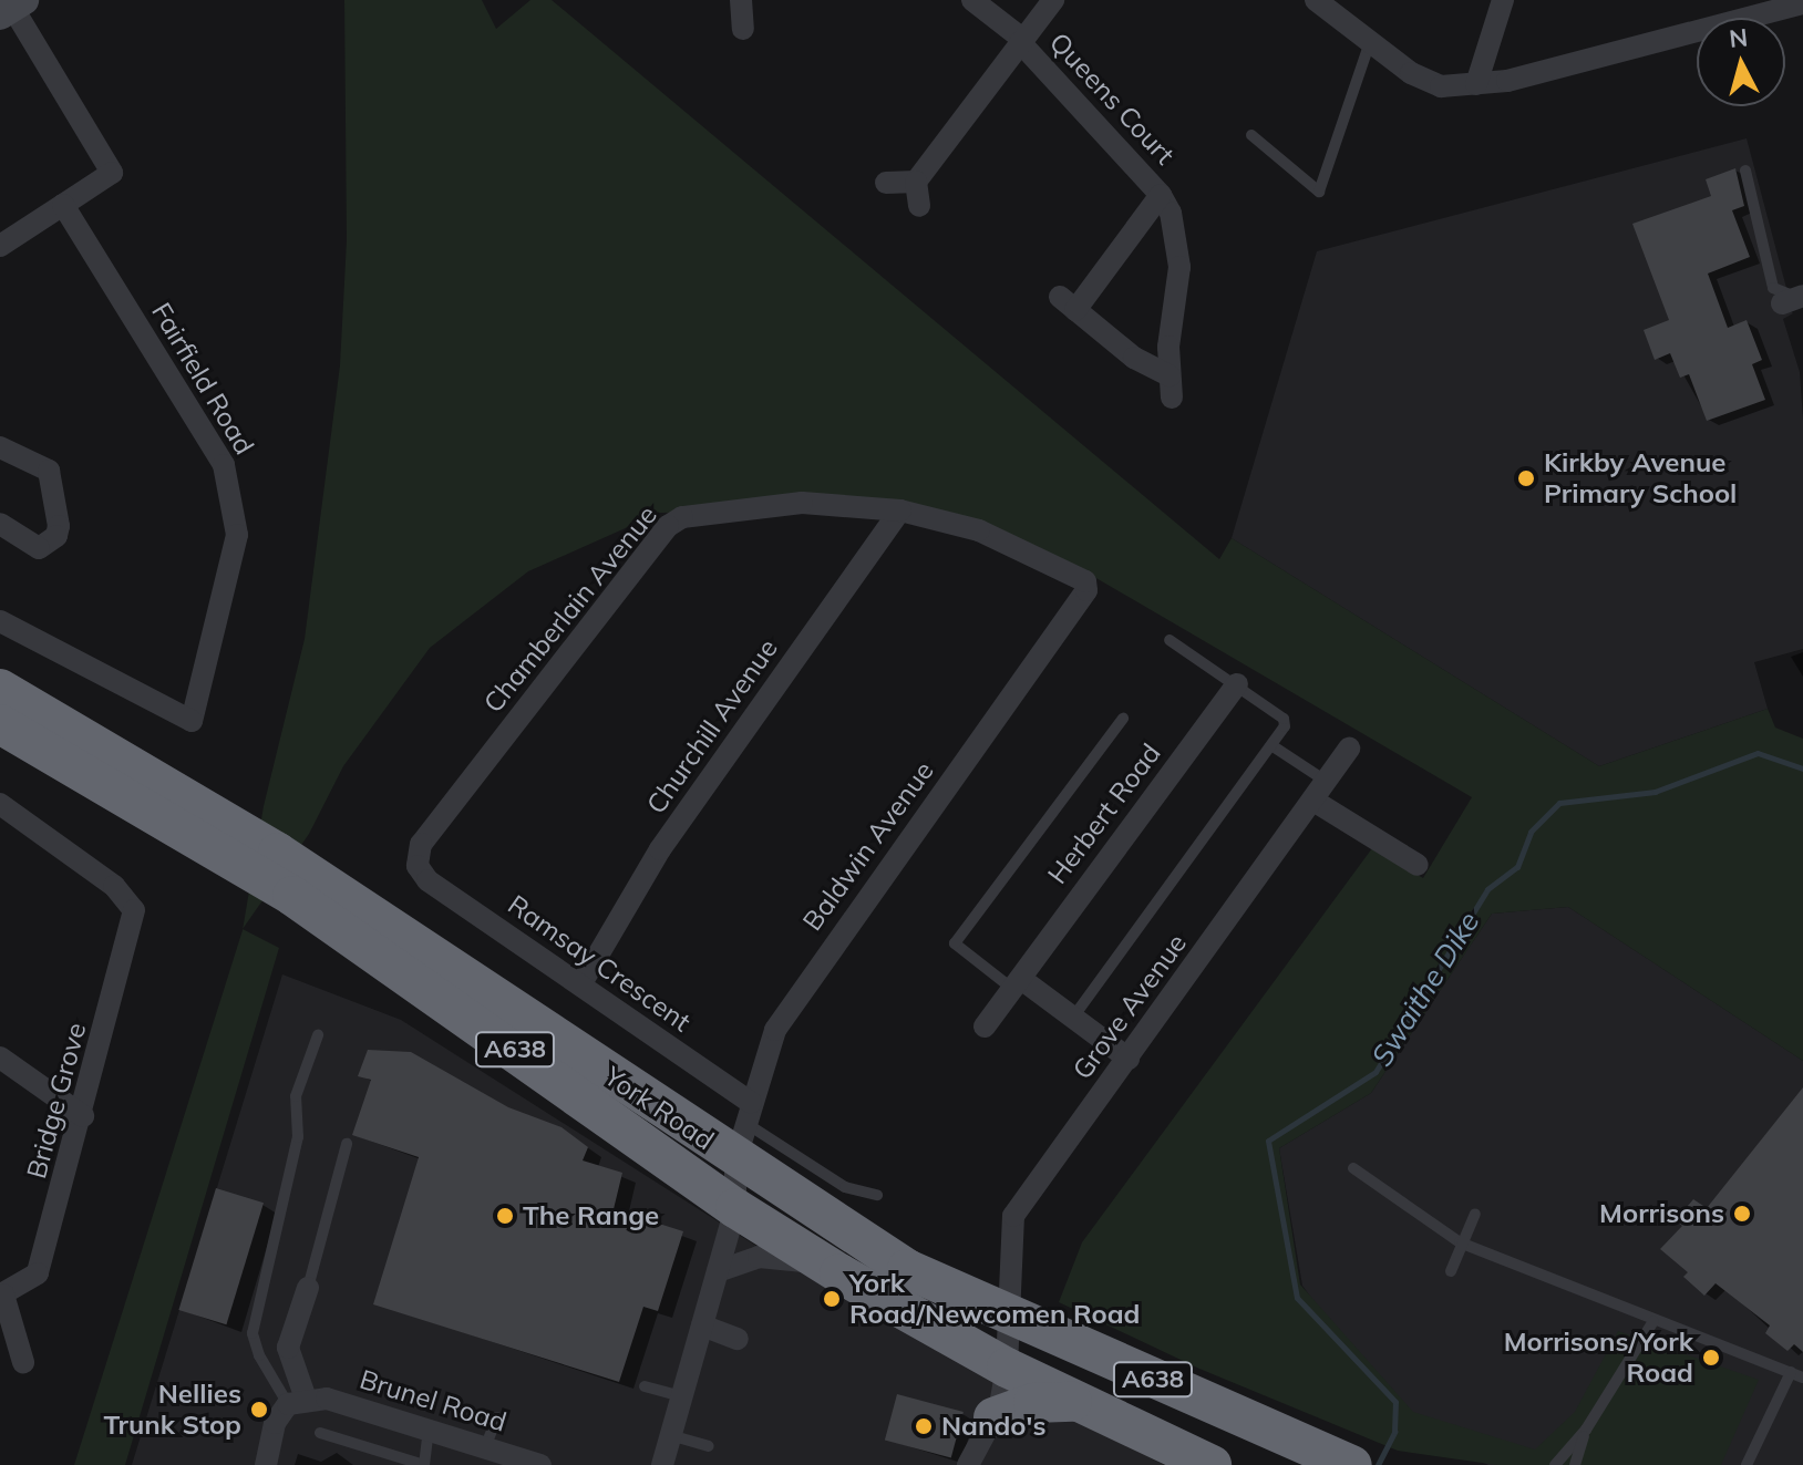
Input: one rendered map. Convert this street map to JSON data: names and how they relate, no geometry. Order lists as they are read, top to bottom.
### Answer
{
  "streets": {
    "highway": ["A638", "York Road"],
    "street": [
      "Queens Court",
      "Fairfield Road",
      "Chamberlain Avenue",
      "Churchill Avenue",
      "Herbert Road",
      "Baldwin Avenue",
      "Ramsay Crescent",
      "Grove Avenue",
      "Bridge Grove",
      "Brunel Road"
    ]
  },
  "crossings": [
    ["Chamberlain Avenue", "Churchill Avenue"],
    ["Chamberlain Avenue", "Baldwin Avenue"],
    ["Chamberlain Avenue", "Ramsay Crescent"],
    ["Churchill Avenue", "Ramsay Crescent"],
    ["Baldwin Avenue", "Ramsay Crescent"],
    ["Baldwin Avenue", "York Road"],
    ["Grove Avenue", "York Road"]
  ],
  "water": ["Swaithe Dike"],
  "places": [
    "Kirkby Avenue Primary School",
    "Morrisons",
    "The Range",
    "York Road/Newcomen Road",
    "Morrisons/York Road",
    "Nellies Trunk Stop",
    "Nando's"
  ],
  "north": "top"
}
